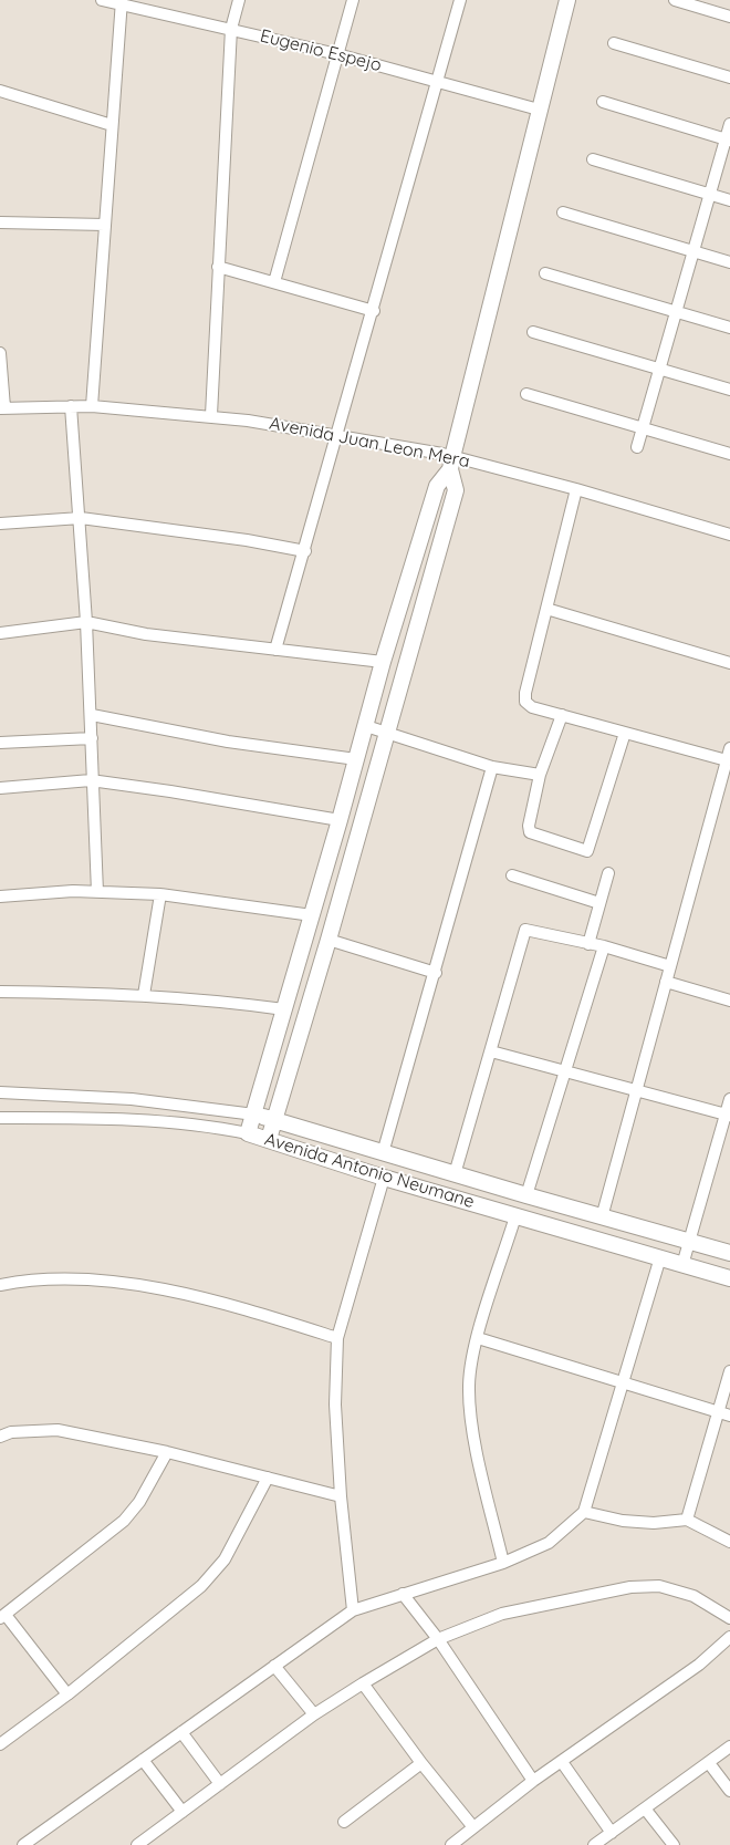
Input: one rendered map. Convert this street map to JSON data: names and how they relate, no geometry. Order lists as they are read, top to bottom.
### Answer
{
  "streets": {
    "street": ["Eugenio Espejo", "Avenida Juan Leon Mera", "Avenida Antonio Neumane"]
  }
}
